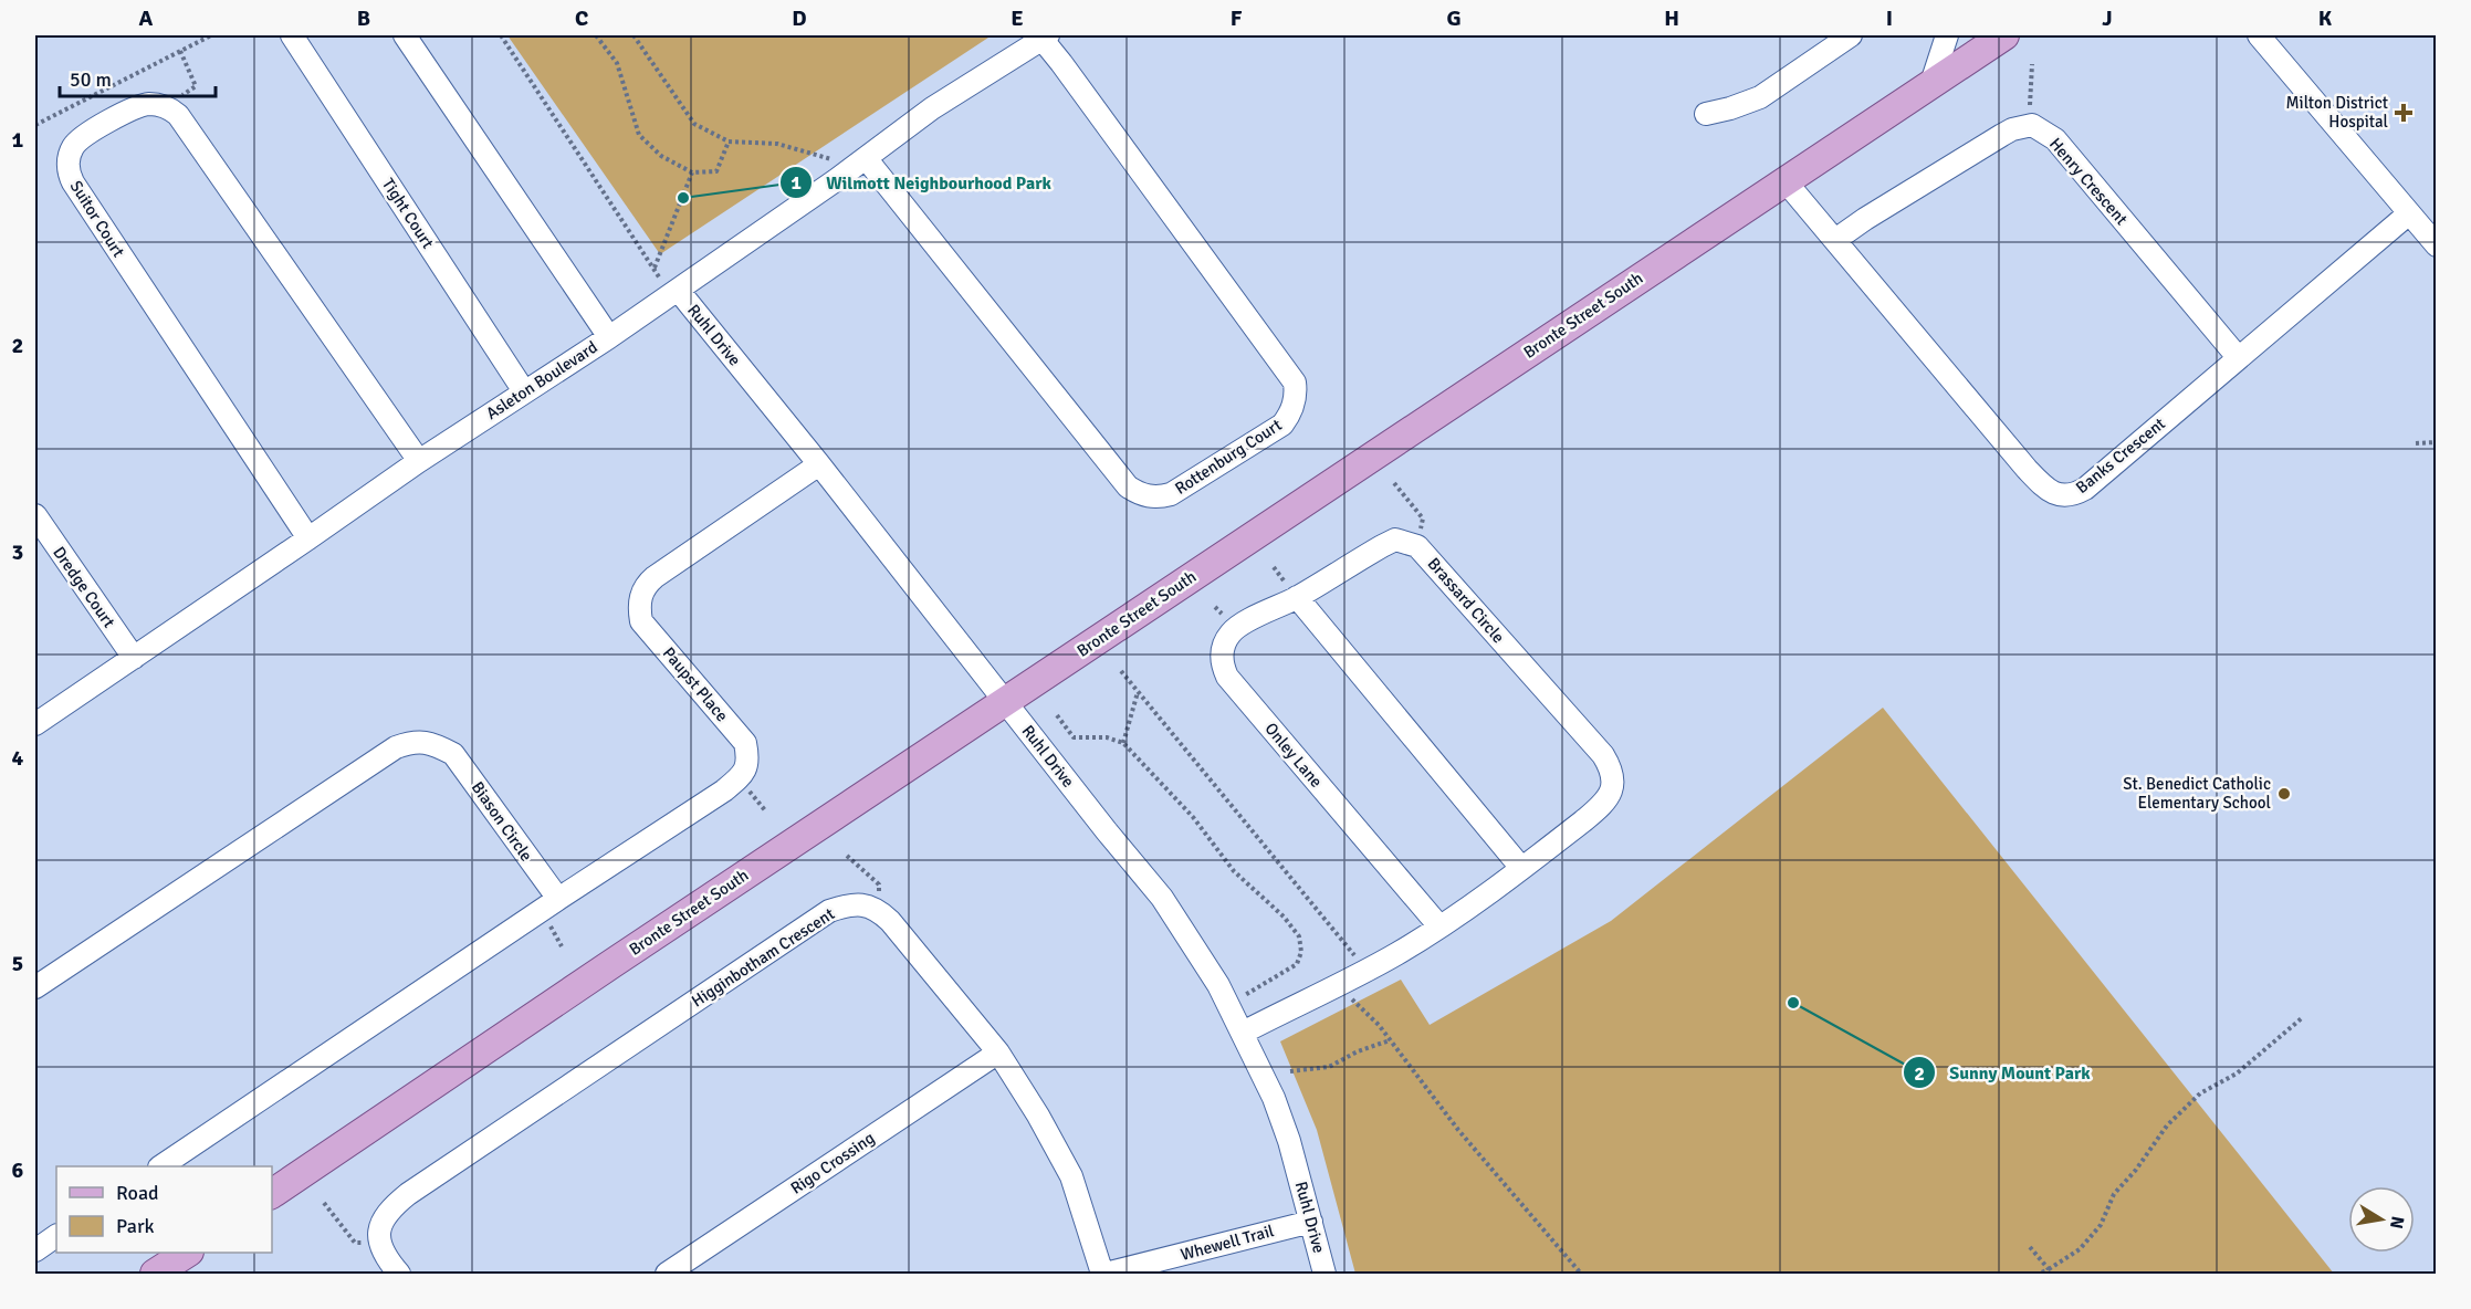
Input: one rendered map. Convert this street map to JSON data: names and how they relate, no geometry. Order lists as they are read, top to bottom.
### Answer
{
  "streets": {
    "main road": ["Bronte Street South"],
    "street": [
      "Henry Crescent",
      "Tight Court",
      "Suitor Court",
      "Ruhl Drive",
      "Asleton Boulevard",
      "Banks Crescent",
      "Rottenburg Court",
      "Dredge Court",
      "Brassard Circle",
      "Paupst Place",
      "Onley Lane",
      "Biason Circle",
      "Higginbotham Crescent",
      "Rigo Crossing",
      "Whewell Trail"
    ]
  },
  "crossings": [
    ["Henry Crescent", "Banks Crescent"],
    ["Tight Court", "Asleton Boulevard"],
    ["Suitor Court", "Asleton Boulevard"],
    ["Bronte Street South", "Ruhl Drive"],
    ["Bronte Street South", "Banks Crescent"],
    ["Ruhl Drive", "Asleton Boulevard"],
    ["Ruhl Drive", "Brassard Circle"],
    ["Ruhl Drive", "Paupst Place"],
    ["Ruhl Drive", "Whewell Trail"],
    ["Asleton Boulevard", "Rottenburg Court"],
    ["Asleton Boulevard", "Dredge Court"],
    ["Brassard Circle", "Onley Lane"],
    ["Paupst Place", "Biason Circle"]
  ],
  "places": {
    "health": ["Milton District Hospital"],
    "other": ["Wilmott Neighbourhood Park", "St. Benedict Catholic Elementary School", "Sunny Mount Park"]
  },
  "legend": ["Road", "Park"],
  "scale_bar": "50 m",
  "north": "right",
  "grid": {
    "columns": [
      "A",
      "B",
      "C",
      "D",
      "E",
      "F",
      "G",
      "H",
      "I",
      "J",
      "K"
    ],
    "rows": [
      "1",
      "2",
      "3",
      "4",
      "5",
      "6"
    ]
  }
}
